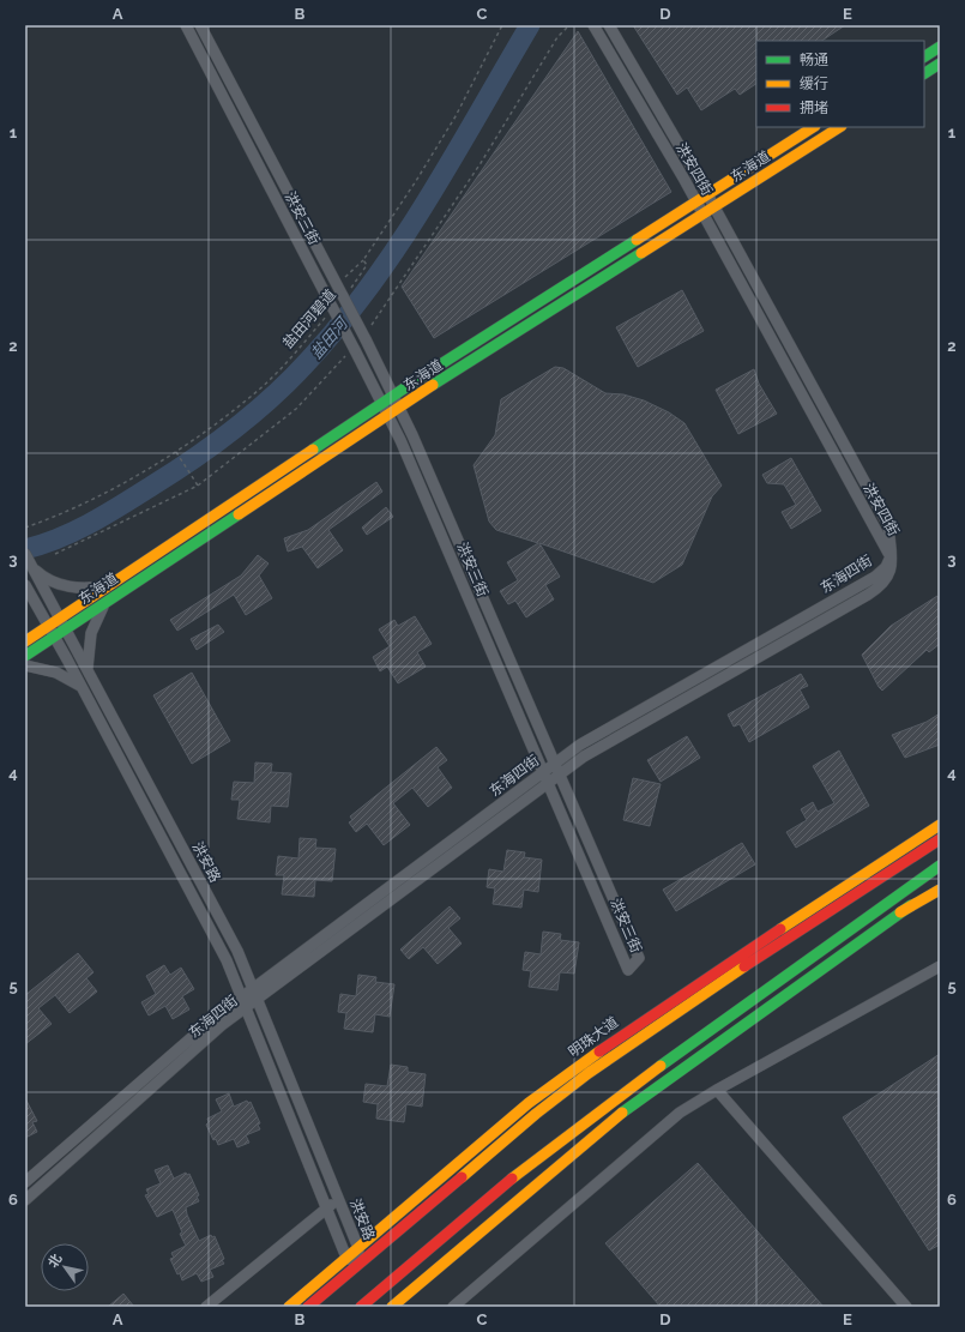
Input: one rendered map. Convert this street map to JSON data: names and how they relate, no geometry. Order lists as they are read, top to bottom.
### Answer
{
  "streets": {
    "street": [
      "东海道",
      "洪安四街",
      "洪安三街",
      "东海四街",
      "洪安路",
      "明珠大道"
    ],
    "path": ["盐田河碧道"]
  },
  "crossings": [
    ["东海道", "洪安四街"],
    ["东海道", "洪安三街"],
    ["东海道", "洪安路"],
    ["洪安四街", "东海四街"],
    ["洪安三街", "盐田河碧道"],
    ["洪安三街", "东海四街"],
    ["东海四街", "洪安路"],
    ["洪安路", "明珠大道"]
  ],
  "water": ["盐田河"],
  "legend": ["畅通", "缓行", "拥堵"],
  "north": "top left",
  "grid": {
    "columns": [
      "A",
      "B",
      "C",
      "D",
      "E"
    ],
    "rows": [
      "1",
      "2",
      "3",
      "4",
      "5",
      "6"
    ]
  }
}
